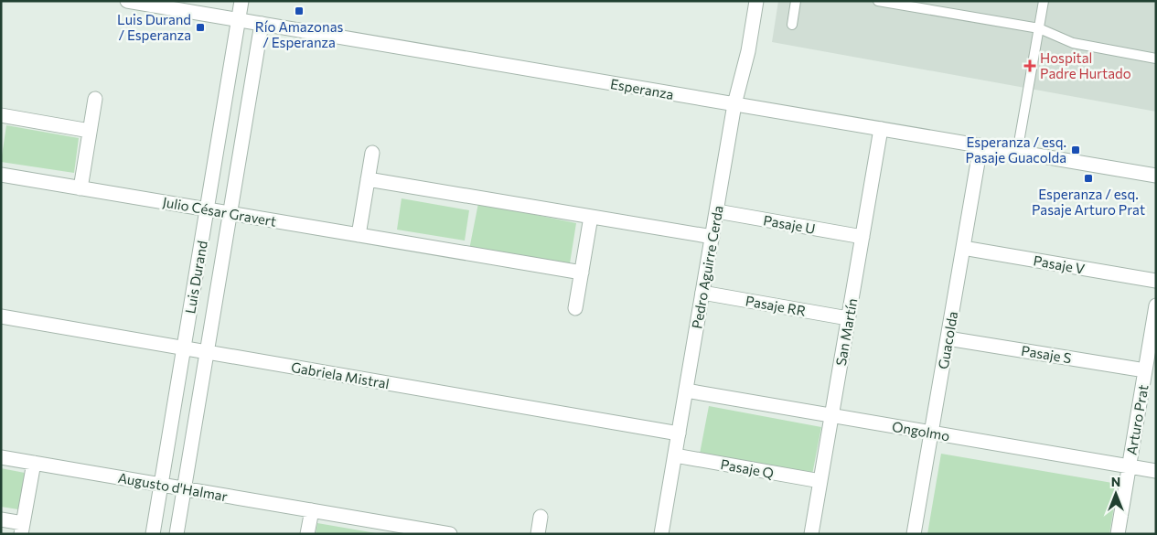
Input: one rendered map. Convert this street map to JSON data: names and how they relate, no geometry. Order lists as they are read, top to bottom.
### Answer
{
  "streets": {
    "street": [
      "Esperanza",
      "Julio César Gravert",
      "Pasaje U",
      "Pasaje V",
      "Pedro Aguirre Cerda",
      "Luis Durand",
      "Pasaje RR",
      "San Martín",
      "Guacolda",
      "Pasaje S",
      "Gabriela Mistral",
      "Arturo Prat",
      "Ongolmo",
      "Pasaje Q",
      "Augusto d'Halmar"
    ]
  },
  "crossings": [
    ["Esperanza", "Pedro Aguirre Cerda"],
    ["Esperanza", "Luis Durand"],
    ["Esperanza", "San Martín"],
    ["Esperanza", "Guacolda"],
    ["Julio César Gravert", "Luis Durand"],
    ["Pasaje U", "Pedro Aguirre Cerda"],
    ["Pasaje U", "San Martín"],
    ["Pasaje V", "Guacolda"],
    ["Pedro Aguirre Cerda", "Pasaje RR"],
    ["Pedro Aguirre Cerda", "Gabriela Mistral"],
    ["Pedro Aguirre Cerda", "Ongolmo"],
    ["Pedro Aguirre Cerda", "Pasaje Q"],
    ["Luis Durand", "Gabriela Mistral"],
    ["Luis Durand", "Augusto d'Halmar"],
    ["Pasaje RR", "San Martín"],
    ["San Martín", "Ongolmo"],
    ["San Martín", "Pasaje Q"],
    ["Guacolda", "Pasaje S"],
    ["Guacolda", "Ongolmo"],
    ["Pasaje S", "Arturo Prat"],
    ["Arturo Prat", "Ongolmo"]
  ],
  "places": {
    "transit": [
      "Río Amazonas / Esperanza",
      "Luis Durand / Esperanza",
      "Esperanza / esq. Pasaje Guacolda",
      "Esperanza / esq. Pasaje Arturo Prat"
    ],
    "health": ["Hospital Padre Hurtado"]
  },
  "north": "top"
}
